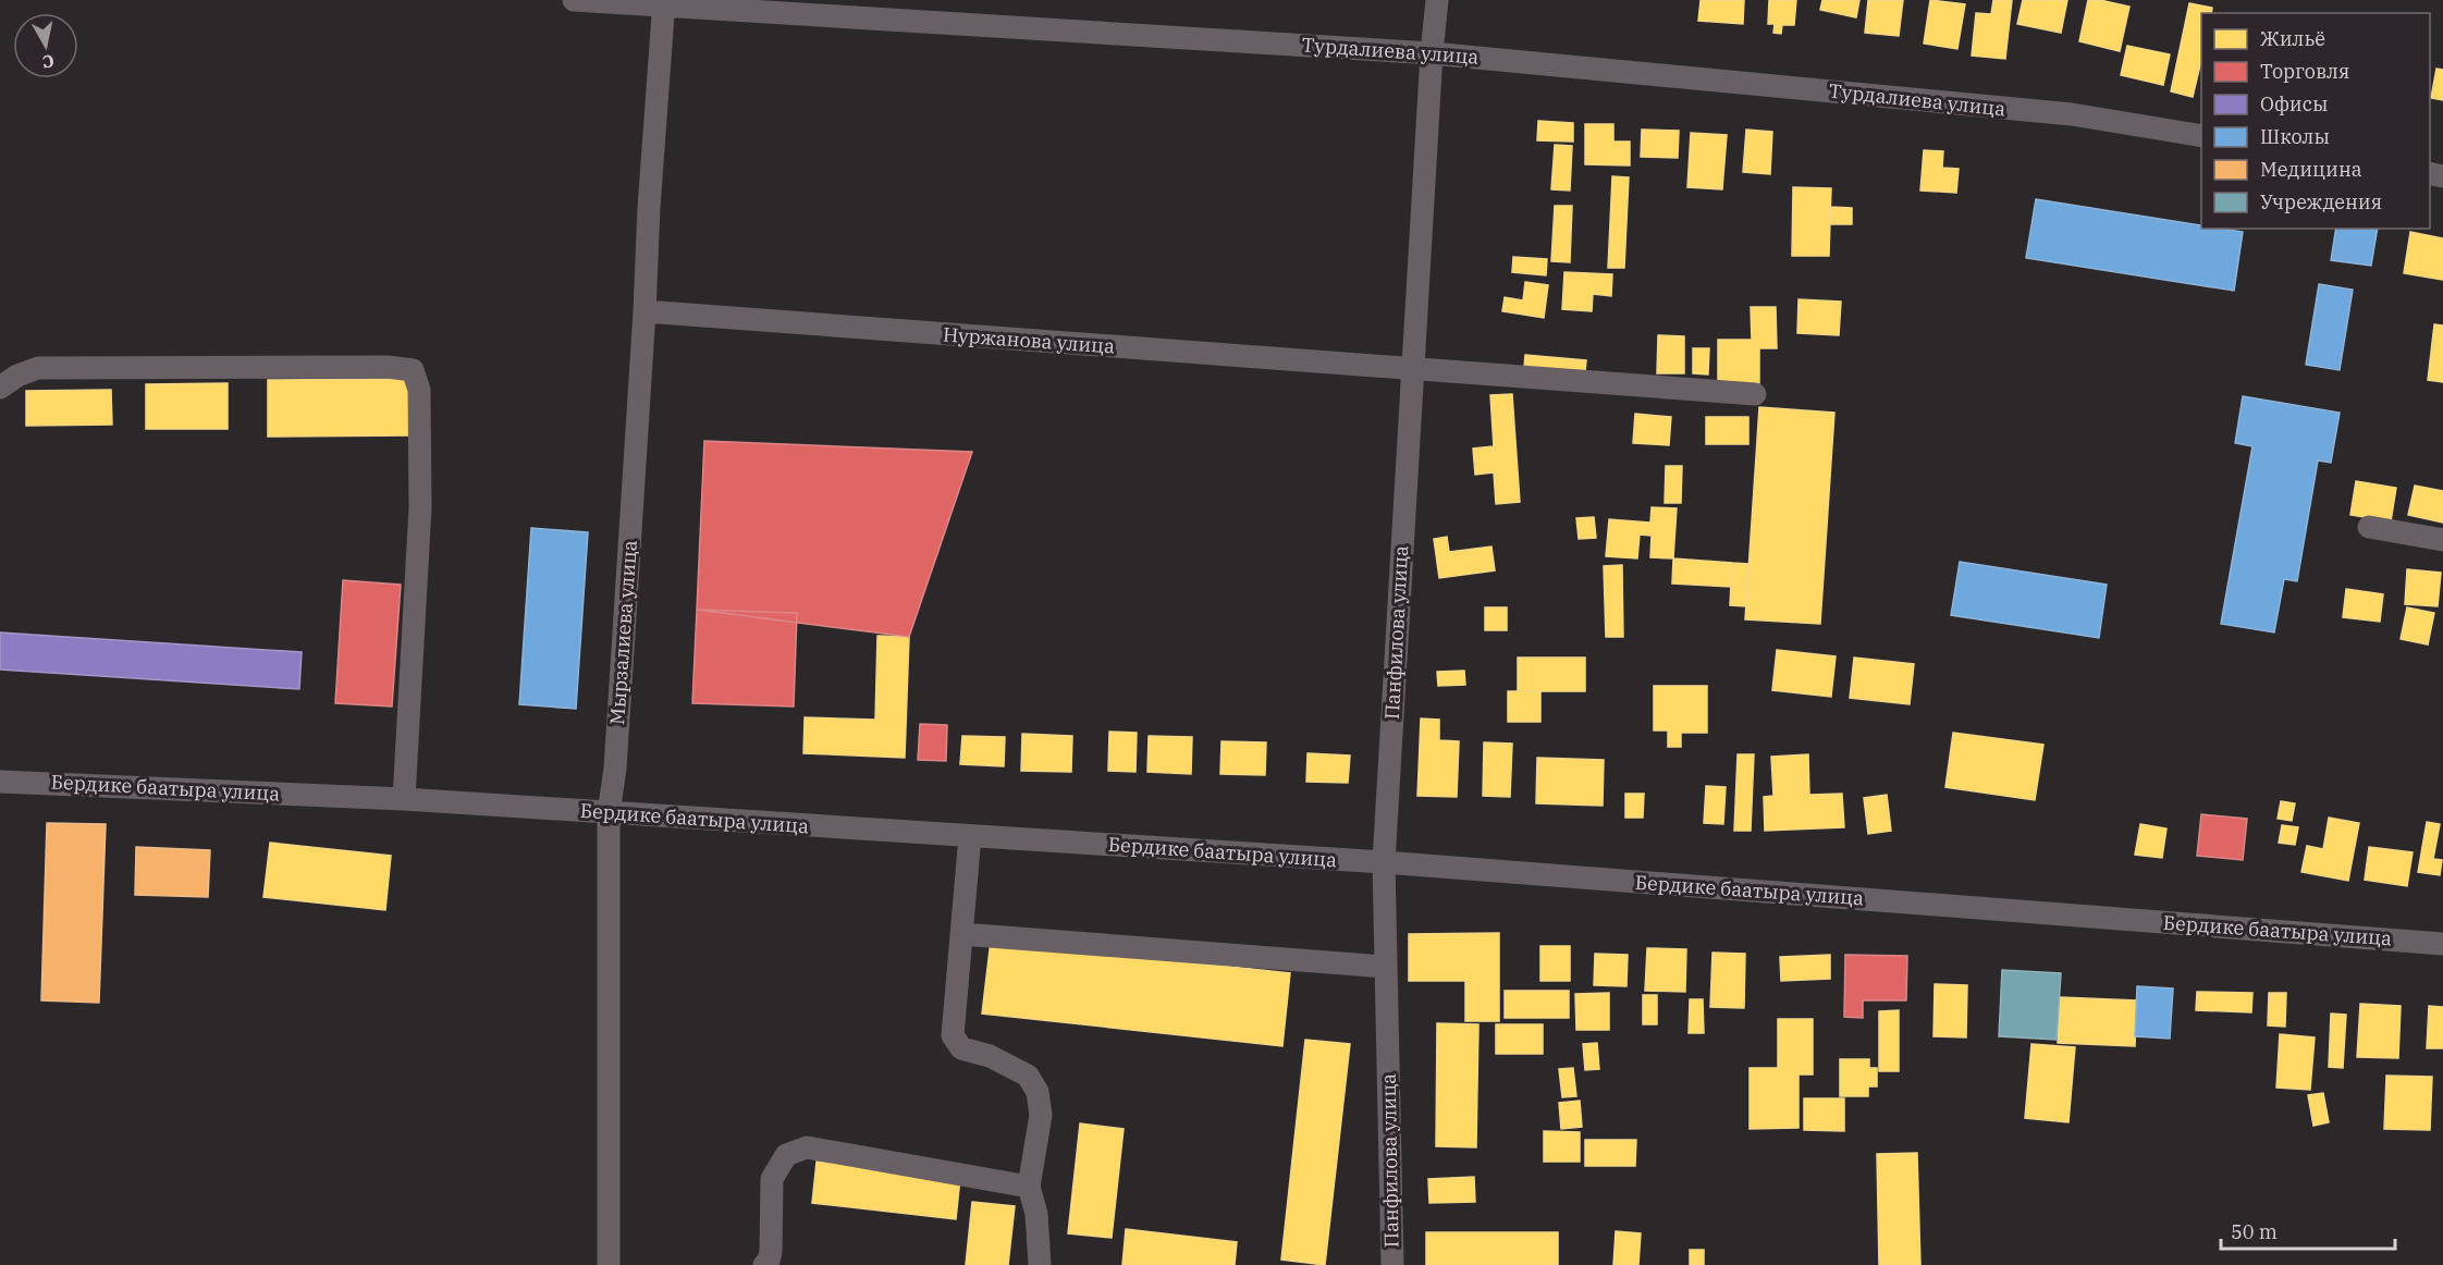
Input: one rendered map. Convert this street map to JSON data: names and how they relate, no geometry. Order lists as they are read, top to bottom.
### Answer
{
  "streets": {
    "street": [
      "Турдалиева улица",
      "Нуржанова улица",
      "Мырзалиева улица",
      "Панфилова улица",
      "Бердике баатыра улица"
    ]
  },
  "crossings": [
    ["Турдалиева улица", "Мырзалиева улица"],
    ["Турдалиева улица", "Панфилова улица"],
    ["Нуржанова улица", "Мырзалиева улица"],
    ["Нуржанова улица", "Панфилова улица"],
    ["Мырзалиева улица", "Бердике баатыра улица"],
    ["Панфилова улица", "Бердике баатыра улица"]
  ],
  "legend": [
    "Жильё",
    "Торговля",
    "Офисы",
    "Школы",
    "Медицина",
    "Учреждения"
  ],
  "scale_bar": "50 m",
  "north": "bottom"
}
